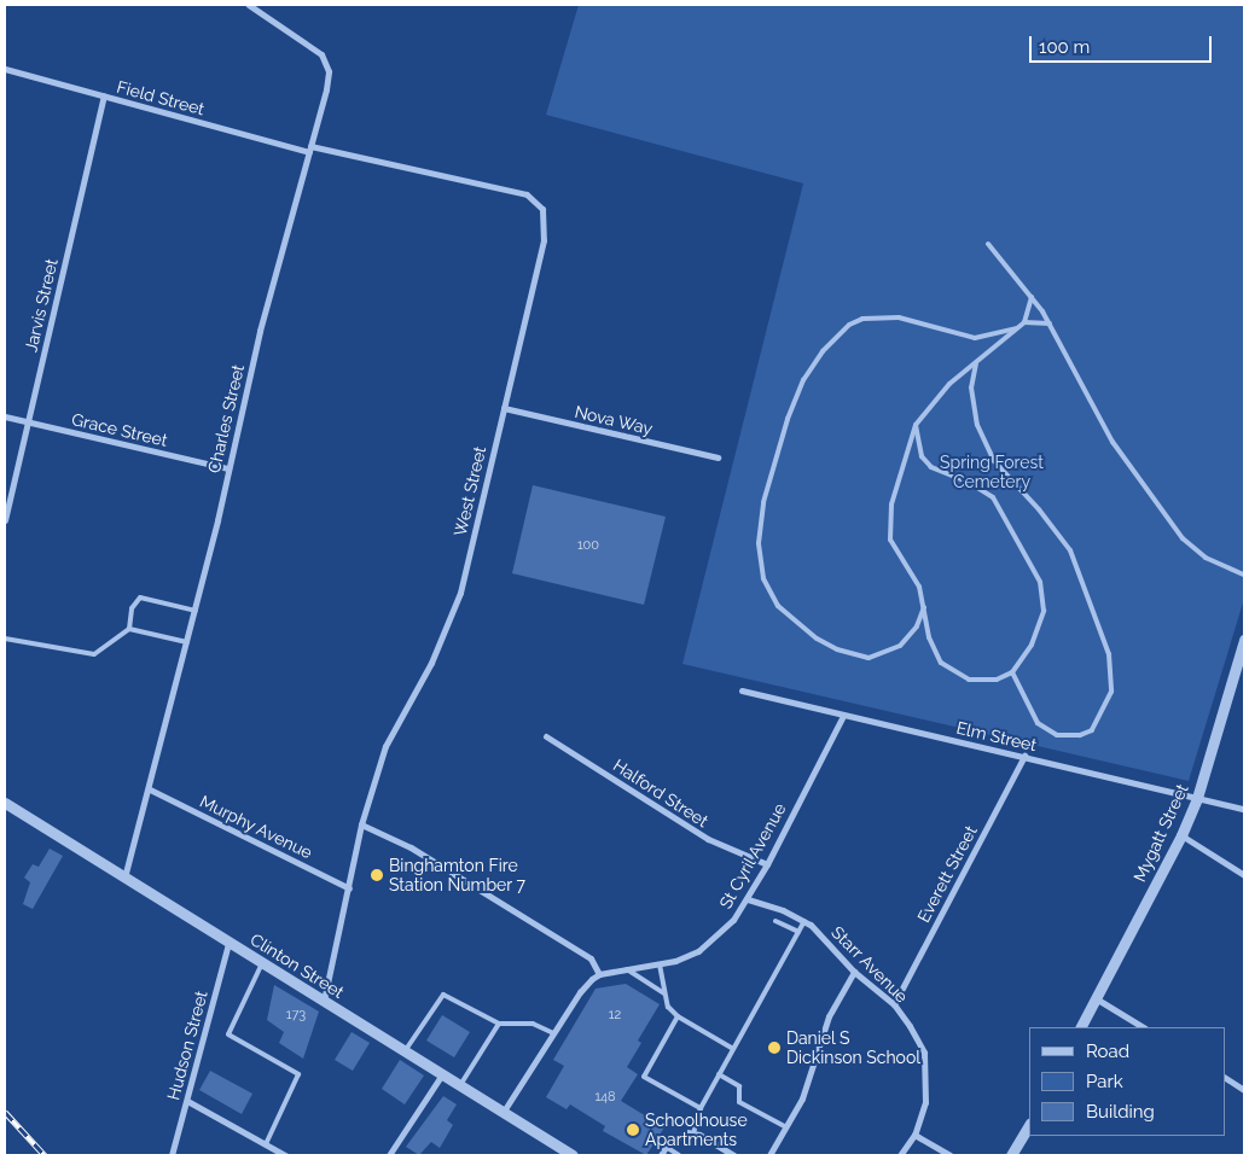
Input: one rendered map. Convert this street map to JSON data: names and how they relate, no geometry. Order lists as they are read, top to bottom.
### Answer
{
  "streets": {
    "street": [
      "Field Street",
      "Jarvis Street",
      "Charles Street",
      "Nova Way",
      "Grace Street",
      "West Street",
      "Elm Street",
      "Halford Street",
      "Murphy Avenue",
      "Mygatt Street",
      "St Cyril Avenue",
      "Everett Street",
      "Starr Avenue",
      "Clinton Street",
      "Hudson Street"
    ]
  },
  "crossings": [
    ["Field Street", "Jarvis Street"],
    ["Field Street", "Charles Street"],
    ["Field Street", "West Street"],
    ["Jarvis Street", "Grace Street"],
    ["Charles Street", "Grace Street"],
    ["Charles Street", "West Street"],
    ["Charles Street", "Murphy Avenue"],
    ["Charles Street", "Clinton Street"],
    ["Nova Way", "West Street"],
    ["West Street", "Murphy Avenue"],
    ["West Street", "Clinton Street"],
    ["Elm Street", "Mygatt Street"],
    ["Elm Street", "St Cyril Avenue"],
    ["Elm Street", "Everett Street"],
    ["Halford Street", "St Cyril Avenue"],
    ["St Cyril Avenue", "Starr Avenue"],
    ["Everett Street", "Starr Avenue"],
    ["Clinton Street", "Hudson Street"]
  ],
  "parks": ["Spring Forest Cemetery"],
  "places": ["Binghamton Fire Station Number 7", "Daniel S Dickinson School", "Schoolhouse Apartments"],
  "house_numbers": [
    "100",
    "173",
    "12",
    "148"
  ],
  "legend": ["Road", "Park", "Building"],
  "scale_bar": "100 m"
}
